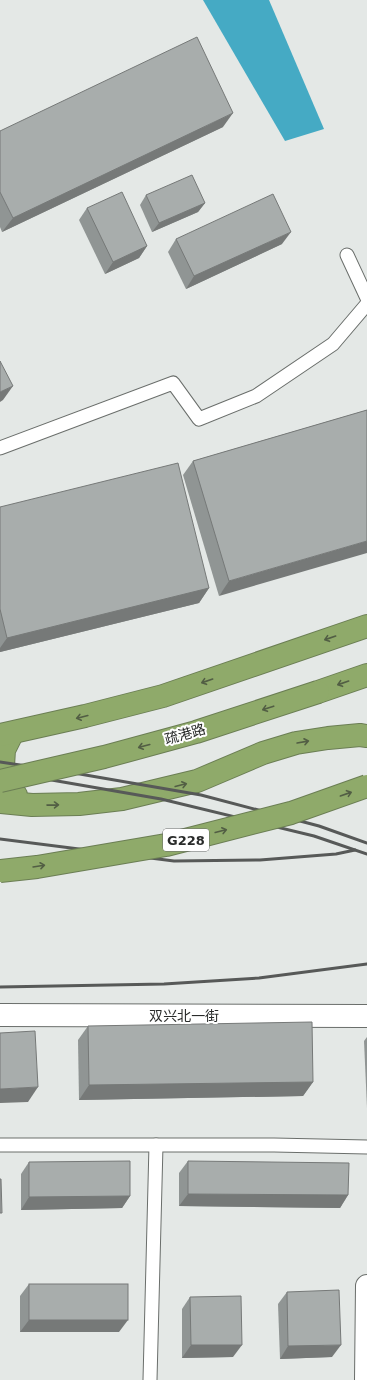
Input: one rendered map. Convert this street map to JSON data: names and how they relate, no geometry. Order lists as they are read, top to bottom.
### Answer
{
  "streets": {
    "highway": ["疏港路", "G228"],
    "street": ["双兴北一街"]
  }
}
